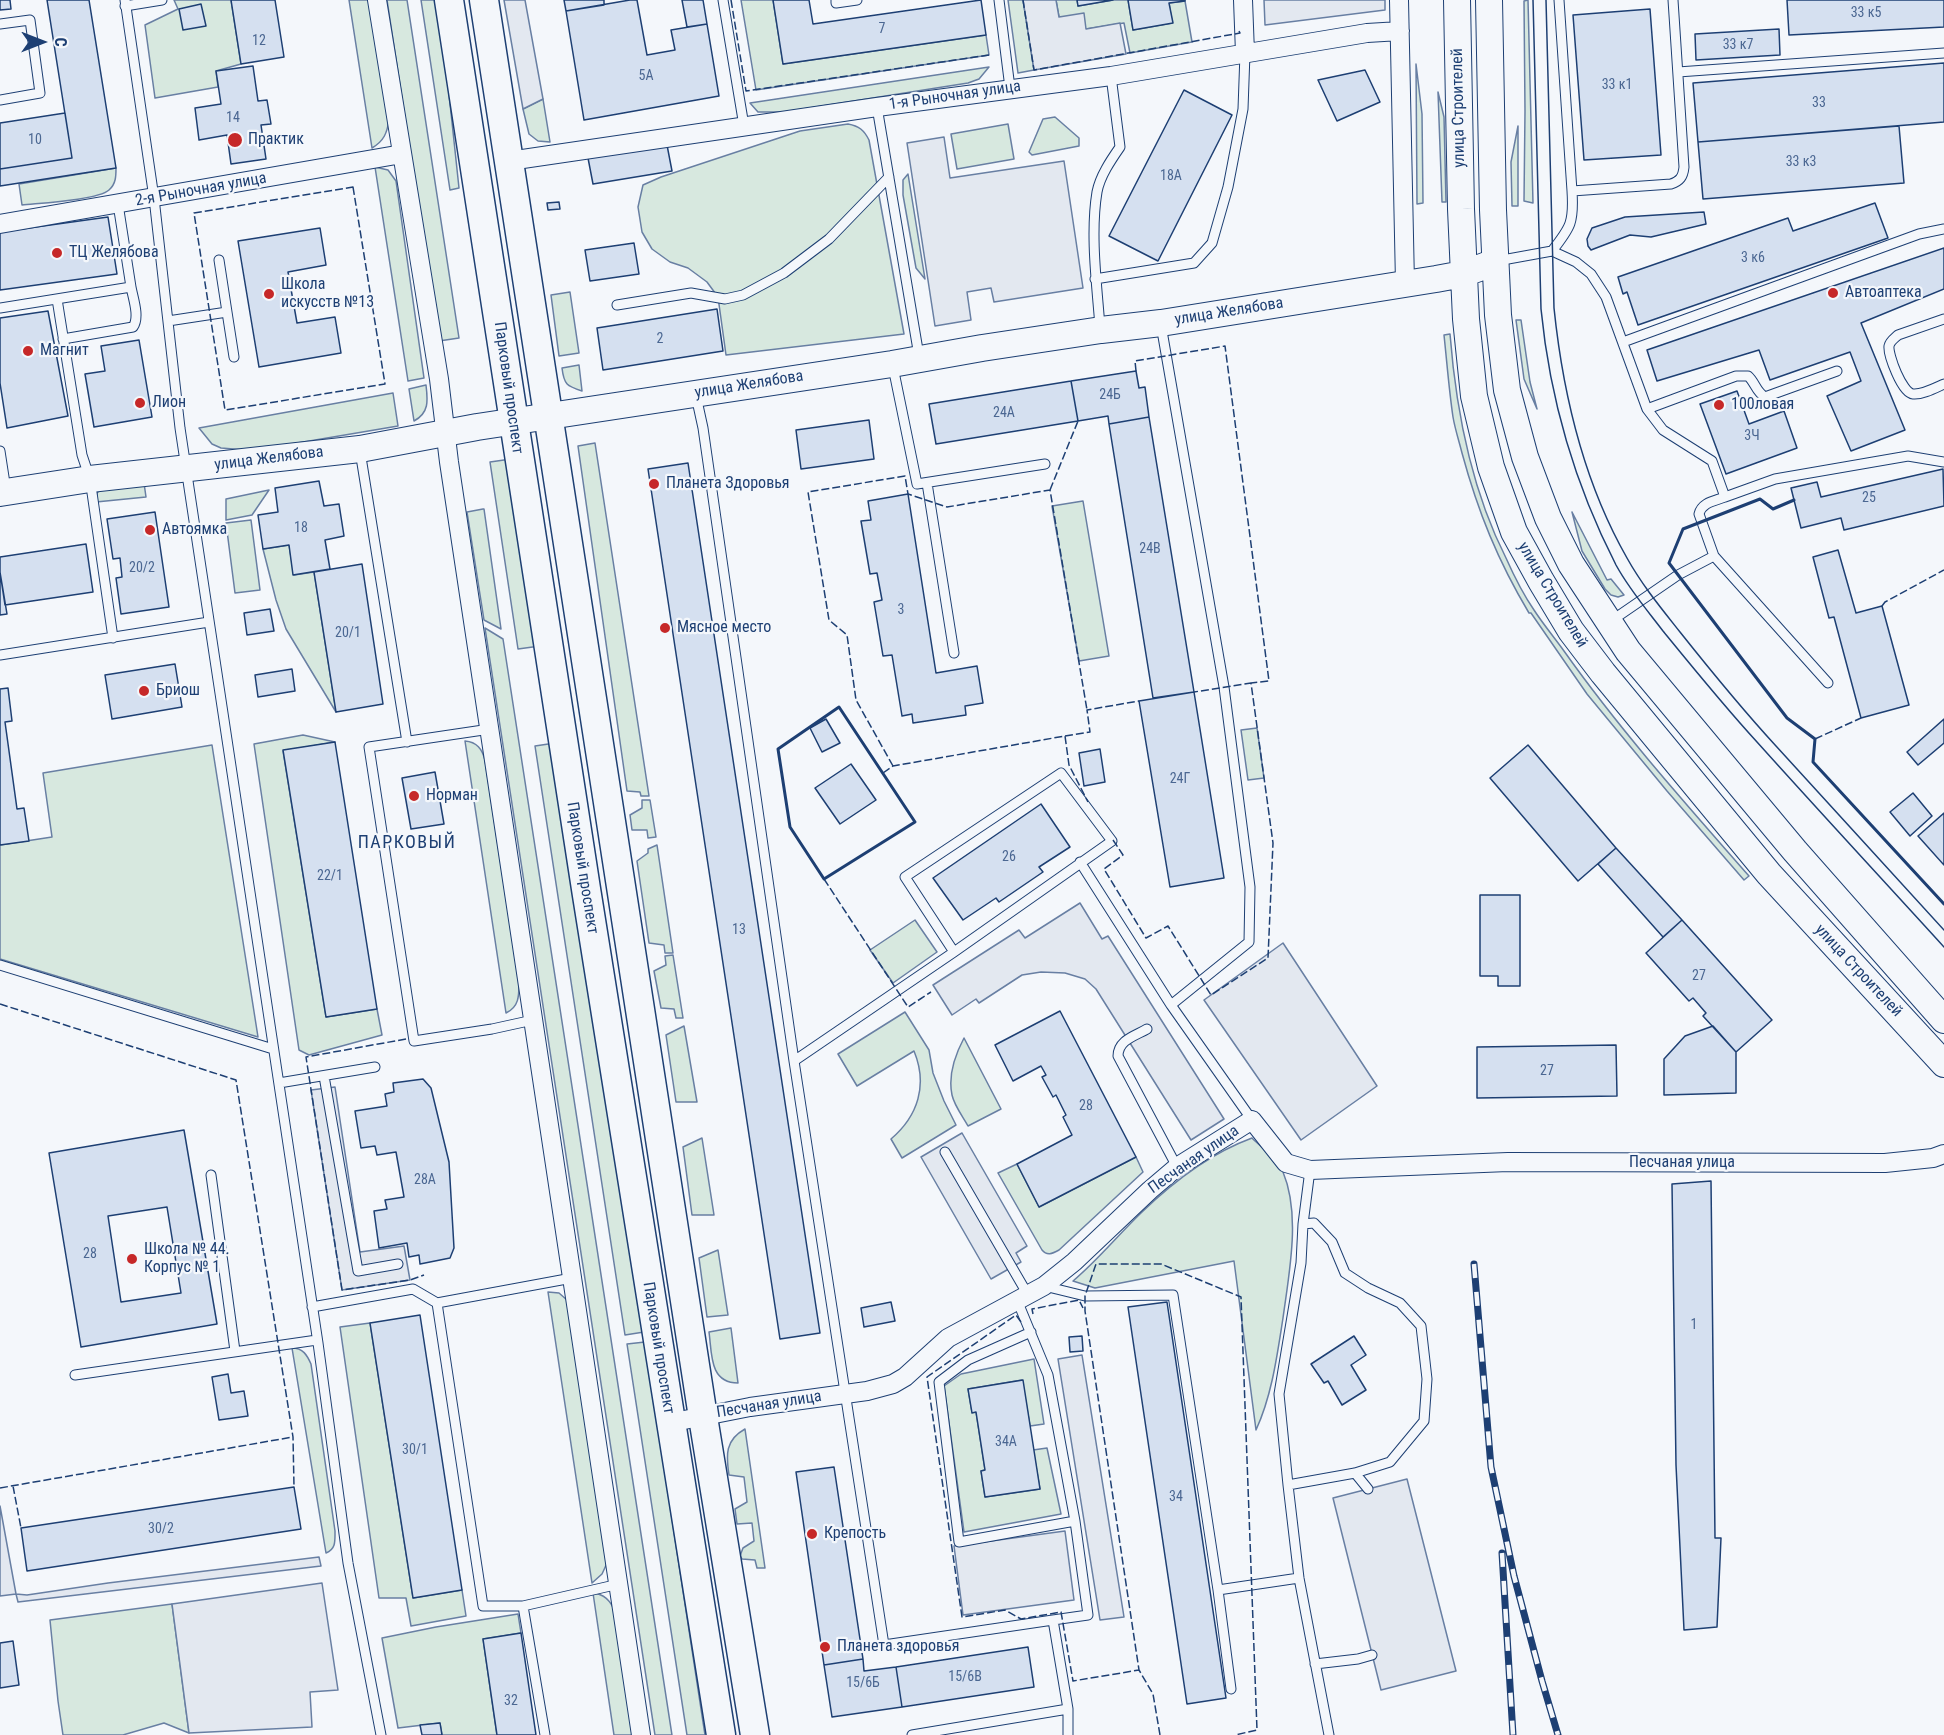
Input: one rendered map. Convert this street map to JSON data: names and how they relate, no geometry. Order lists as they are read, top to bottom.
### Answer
{
  "streets": {
    "main road": ["улица Строителей", "улица Желябова", "Парковый проспект"],
    "street": ["1-я Рыночная улица", "2-я Рыночная улица", "Песчаная улица"]
  },
  "crossings": [
    ["1-я Рыночная улица", "Парковый проспект"],
    ["улица Строителей", "улица Желябова"],
    ["улица Желябова", "Парковый проспект"],
    ["Парковый проспект", "Песчаная улица"]
  ],
  "districts": ["ПАРКОВЫЙ"],
  "places": [
    "Практик",
    "ТЦ Желябова",
    "Автоаптека",
    "Школа искусств №13",
    "Магнит",
    "Лион",
    "100ловая",
    "Планета Здоровья",
    "Автоямка",
    "Мясное место",
    "Бриош",
    "Норман",
    "Школа № 44. Корпус № 1",
    "Крепость",
    "Планета здоровья"
  ],
  "house_numbers": [
    "33 к5",
    "7",
    "12",
    "33 к7",
    "5А",
    "33 к1",
    "33",
    "14",
    "10",
    "33 к3",
    "18А",
    "3 к6",
    "2",
    "24Б",
    "24А",
    "3Ч",
    "25",
    "18",
    "24В",
    "20/2",
    "3",
    "20/1",
    "24Г",
    "26",
    "22/1",
    "13",
    "27",
    "27",
    "28",
    "28А",
    "28",
    "1",
    "34А",
    "30/1",
    "34",
    "30/2",
    "15/6В",
    "15/6Б",
    "32"
  ],
  "north": "right"
}
